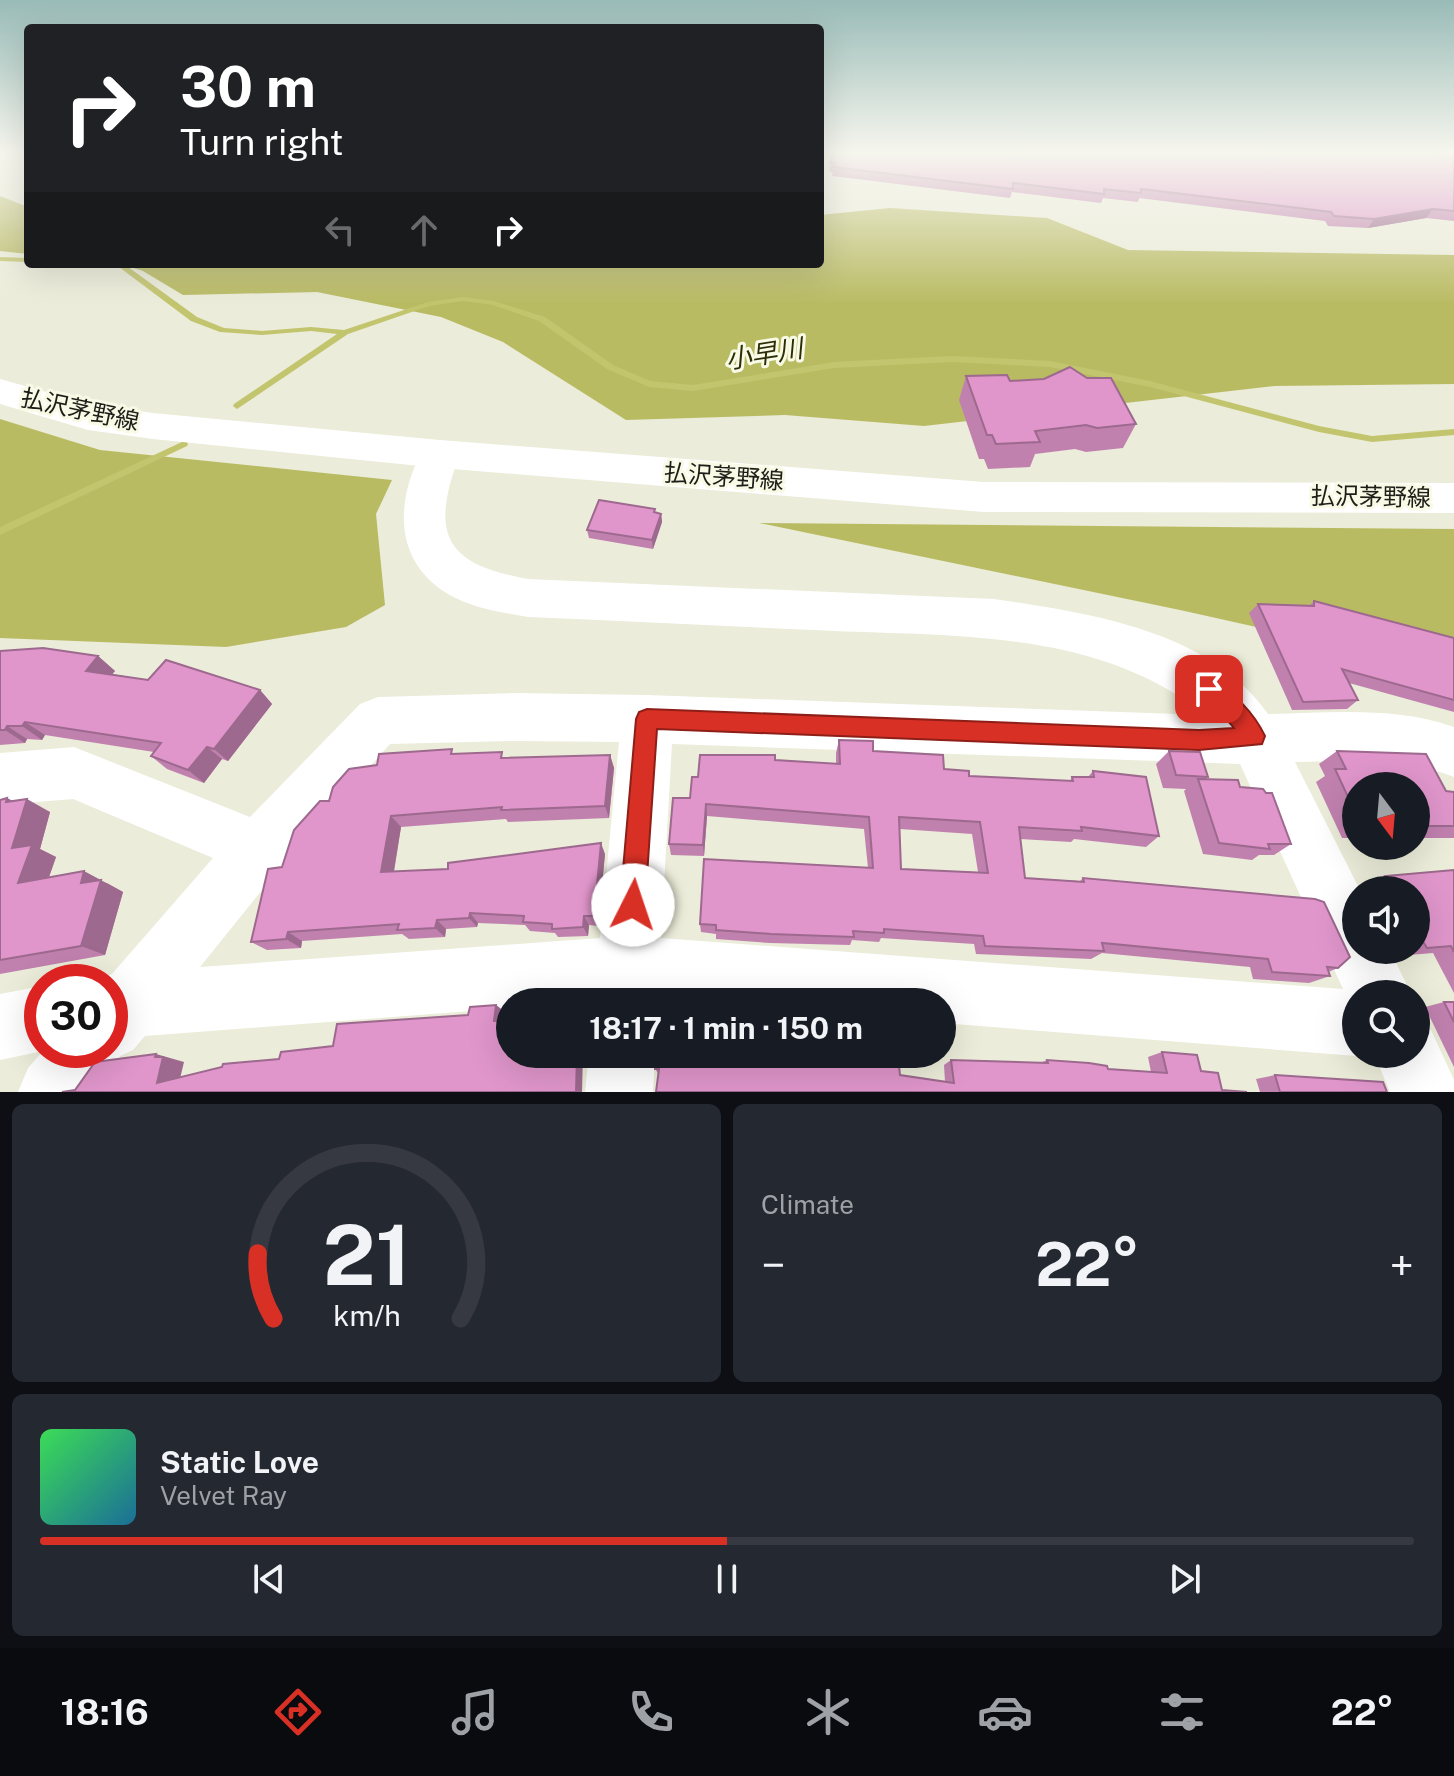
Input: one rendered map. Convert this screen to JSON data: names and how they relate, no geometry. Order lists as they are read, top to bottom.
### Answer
{
  "streets": {
    "street": ["払沢茅野線"]
  },
  "water": ["小早川"],
  "north": "bottom",
  "page": {
    "turn": ["30 m", "Turn right"],
    "limit": "30",
    "trip": "18:17 · 1 min · 150 m",
    "tile": "Climate",
    "heat": ["−", "22°", "+"],
    "song": ["Static Love", "Velvet Ray"],
    "tabs": ["18:16", "22°"],
    "gauge": ["21", "km/h"]
  }
}
